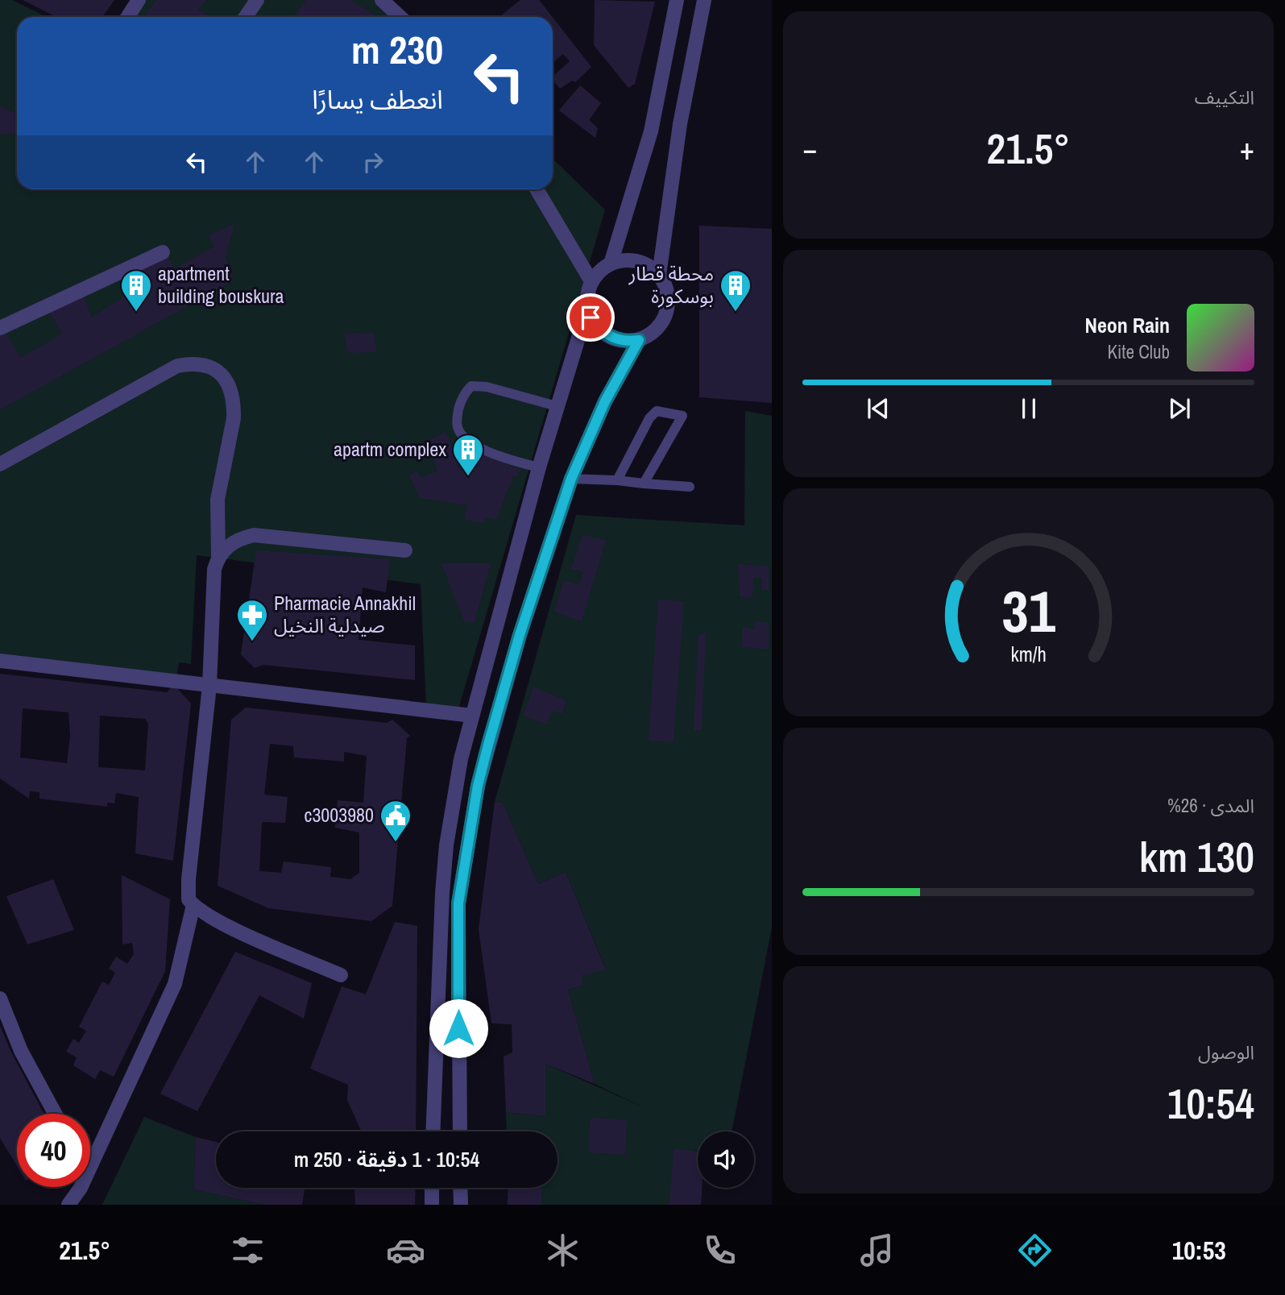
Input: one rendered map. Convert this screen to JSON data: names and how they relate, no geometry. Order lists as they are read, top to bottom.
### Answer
{
  "places": {
    "building": ["apartment building bouskura", "محطة قطار بوسكورة", "apartm complex"],
    "pharmacy": ["Pharmacie Annakhil صيدلية النخيل"],
    "public building": ["c3003980"]
  },
  "page": {
    "tile": [
      "التكييف",
      ["المدى · 26%", "130 km"],
      ["الوصول", "10:54"]
    ],
    "turn": ["230 m", "انعطف يسارًا"],
    "heat": ["−", "21.5°", "+"],
    "song": ["Neon Rain", "Kite Club"],
    "limit": "40",
    "trip": "10:54 · 1 دقيقة · 250 m",
    "tabs": ["10:53", "21.5°"],
    "gauge": ["31", "km/h"]
  }
}
